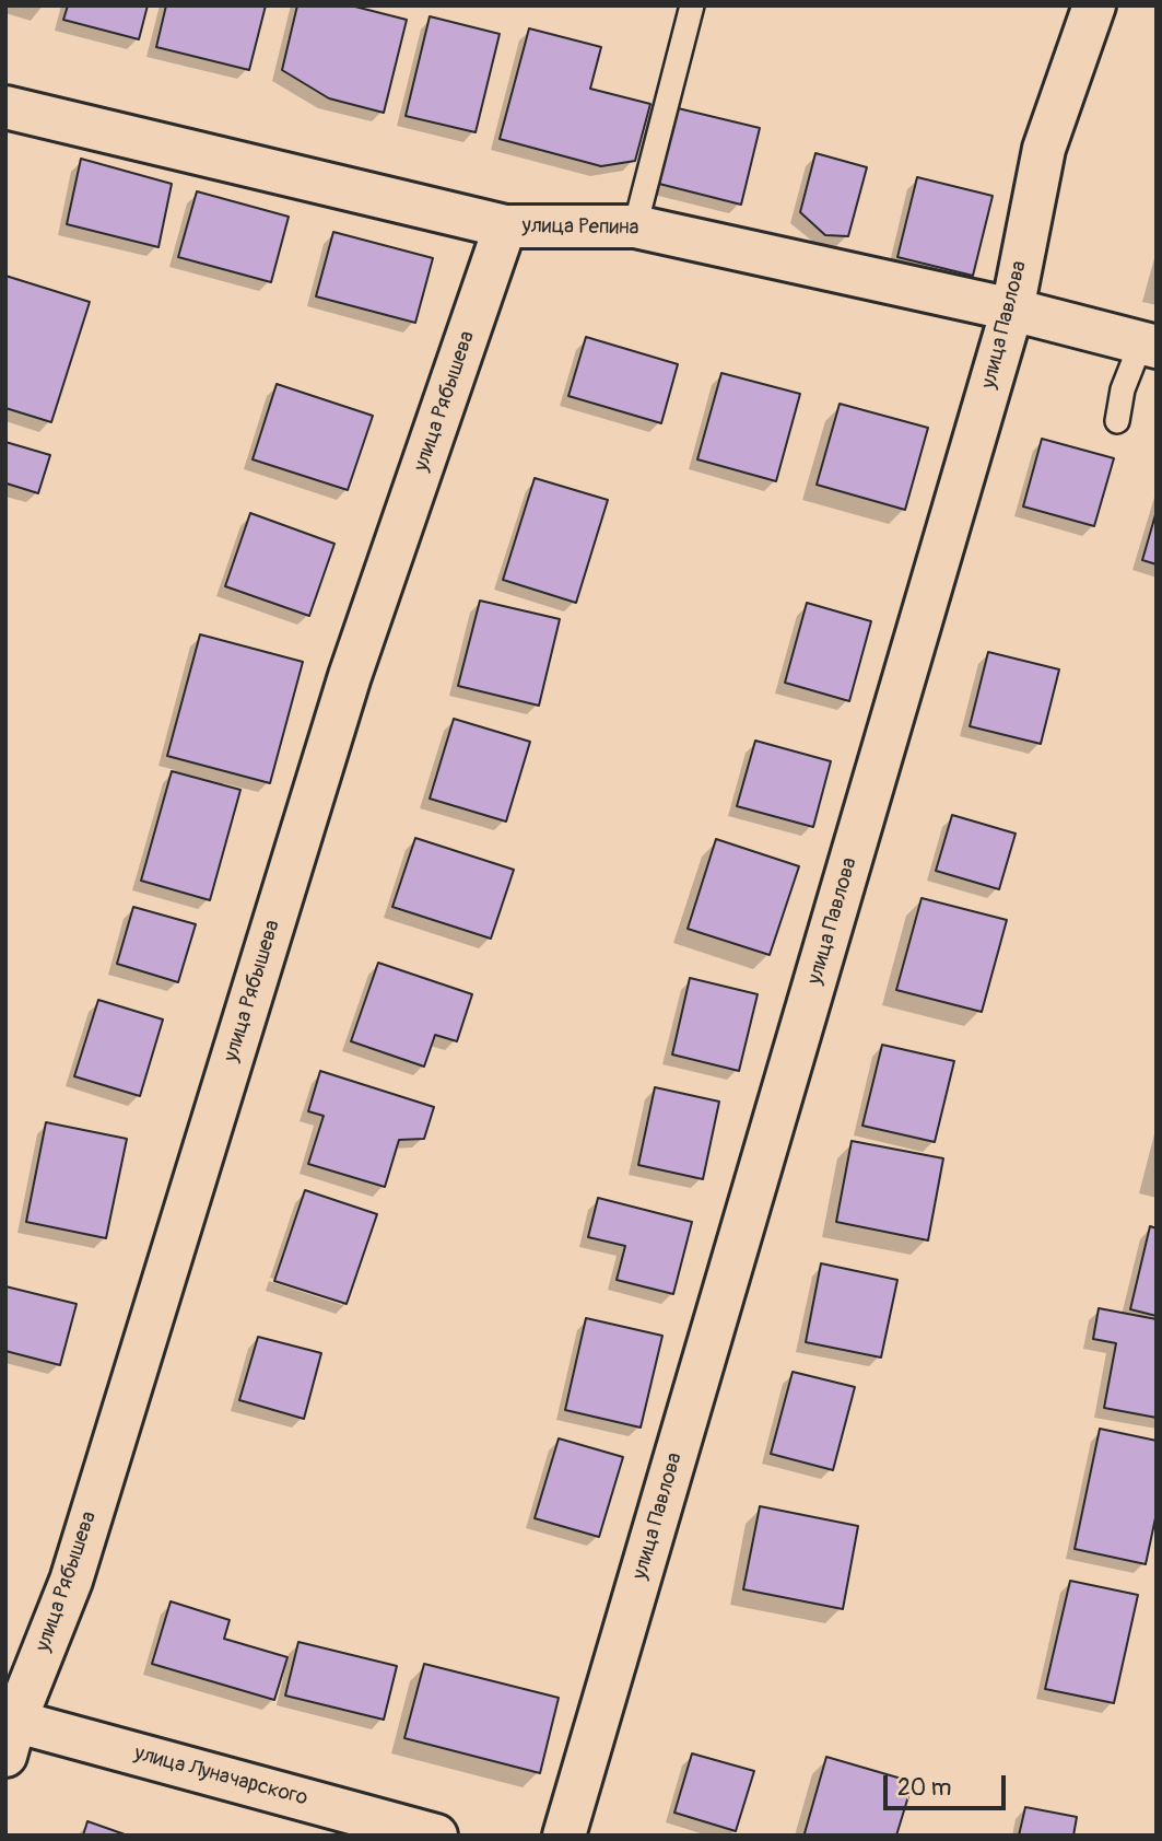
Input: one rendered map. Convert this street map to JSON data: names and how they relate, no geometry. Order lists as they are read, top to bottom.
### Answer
{
  "streets": {
    "street": [
      "улица Репина",
      "улица Павлова",
      "улица Рябышева",
      "улица Луначарского"
    ]
  },
  "crossings": [
    ["улица Репина", "улица Павлова"],
    ["улица Репина", "улица Рябышева"],
    ["улица Рябышева", "улица Луначарского"]
  ],
  "scale_bar": "20 m"
}
